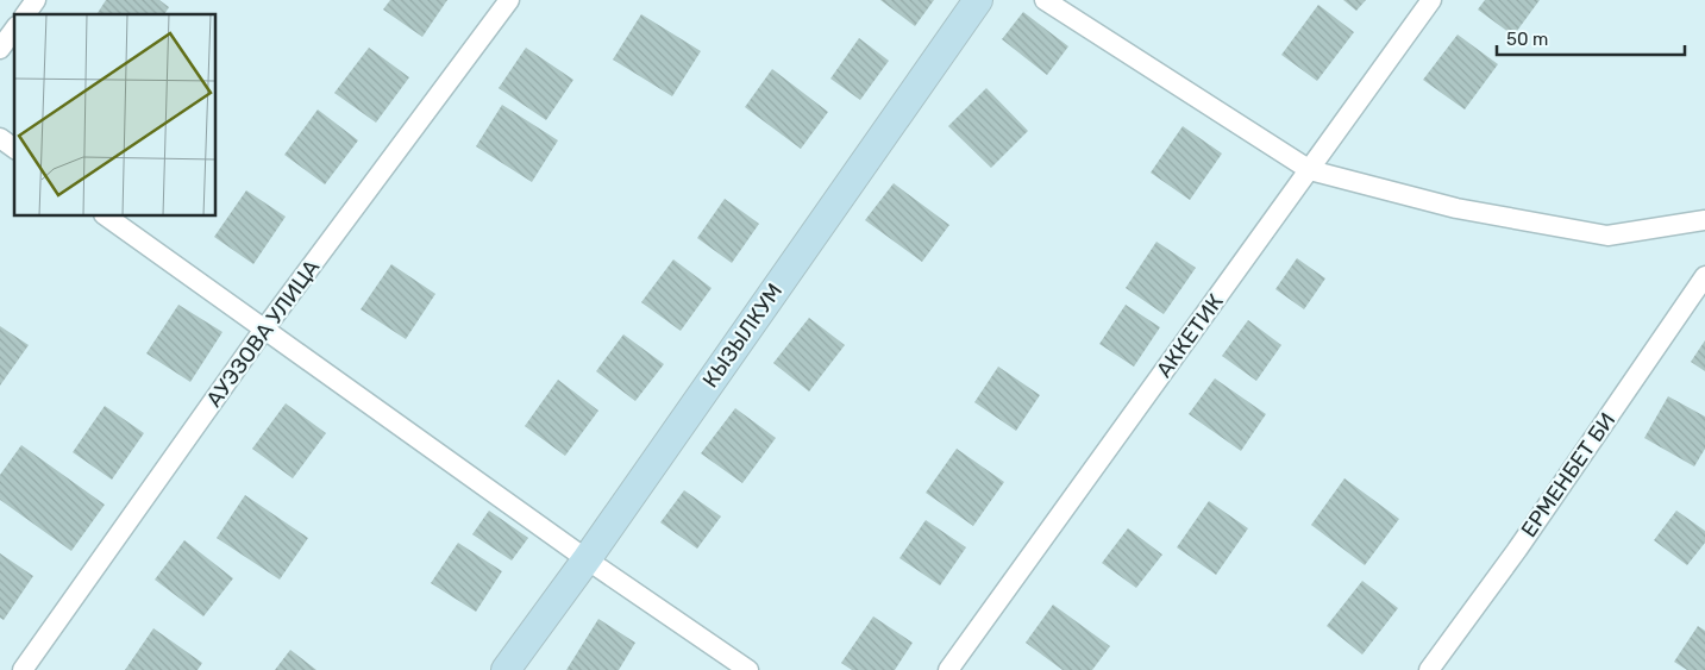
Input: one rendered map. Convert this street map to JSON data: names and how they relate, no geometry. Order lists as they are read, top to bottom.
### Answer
{
  "streets": {
    "street": [
      "АУЭЗОВА УЛИЦА",
      "КЫЗЫЛКУМ",
      "АККЕТИК",
      "ЕРМЕНБЕТ БИ"
    ]
  },
  "scale_bar": "50 m"
}
